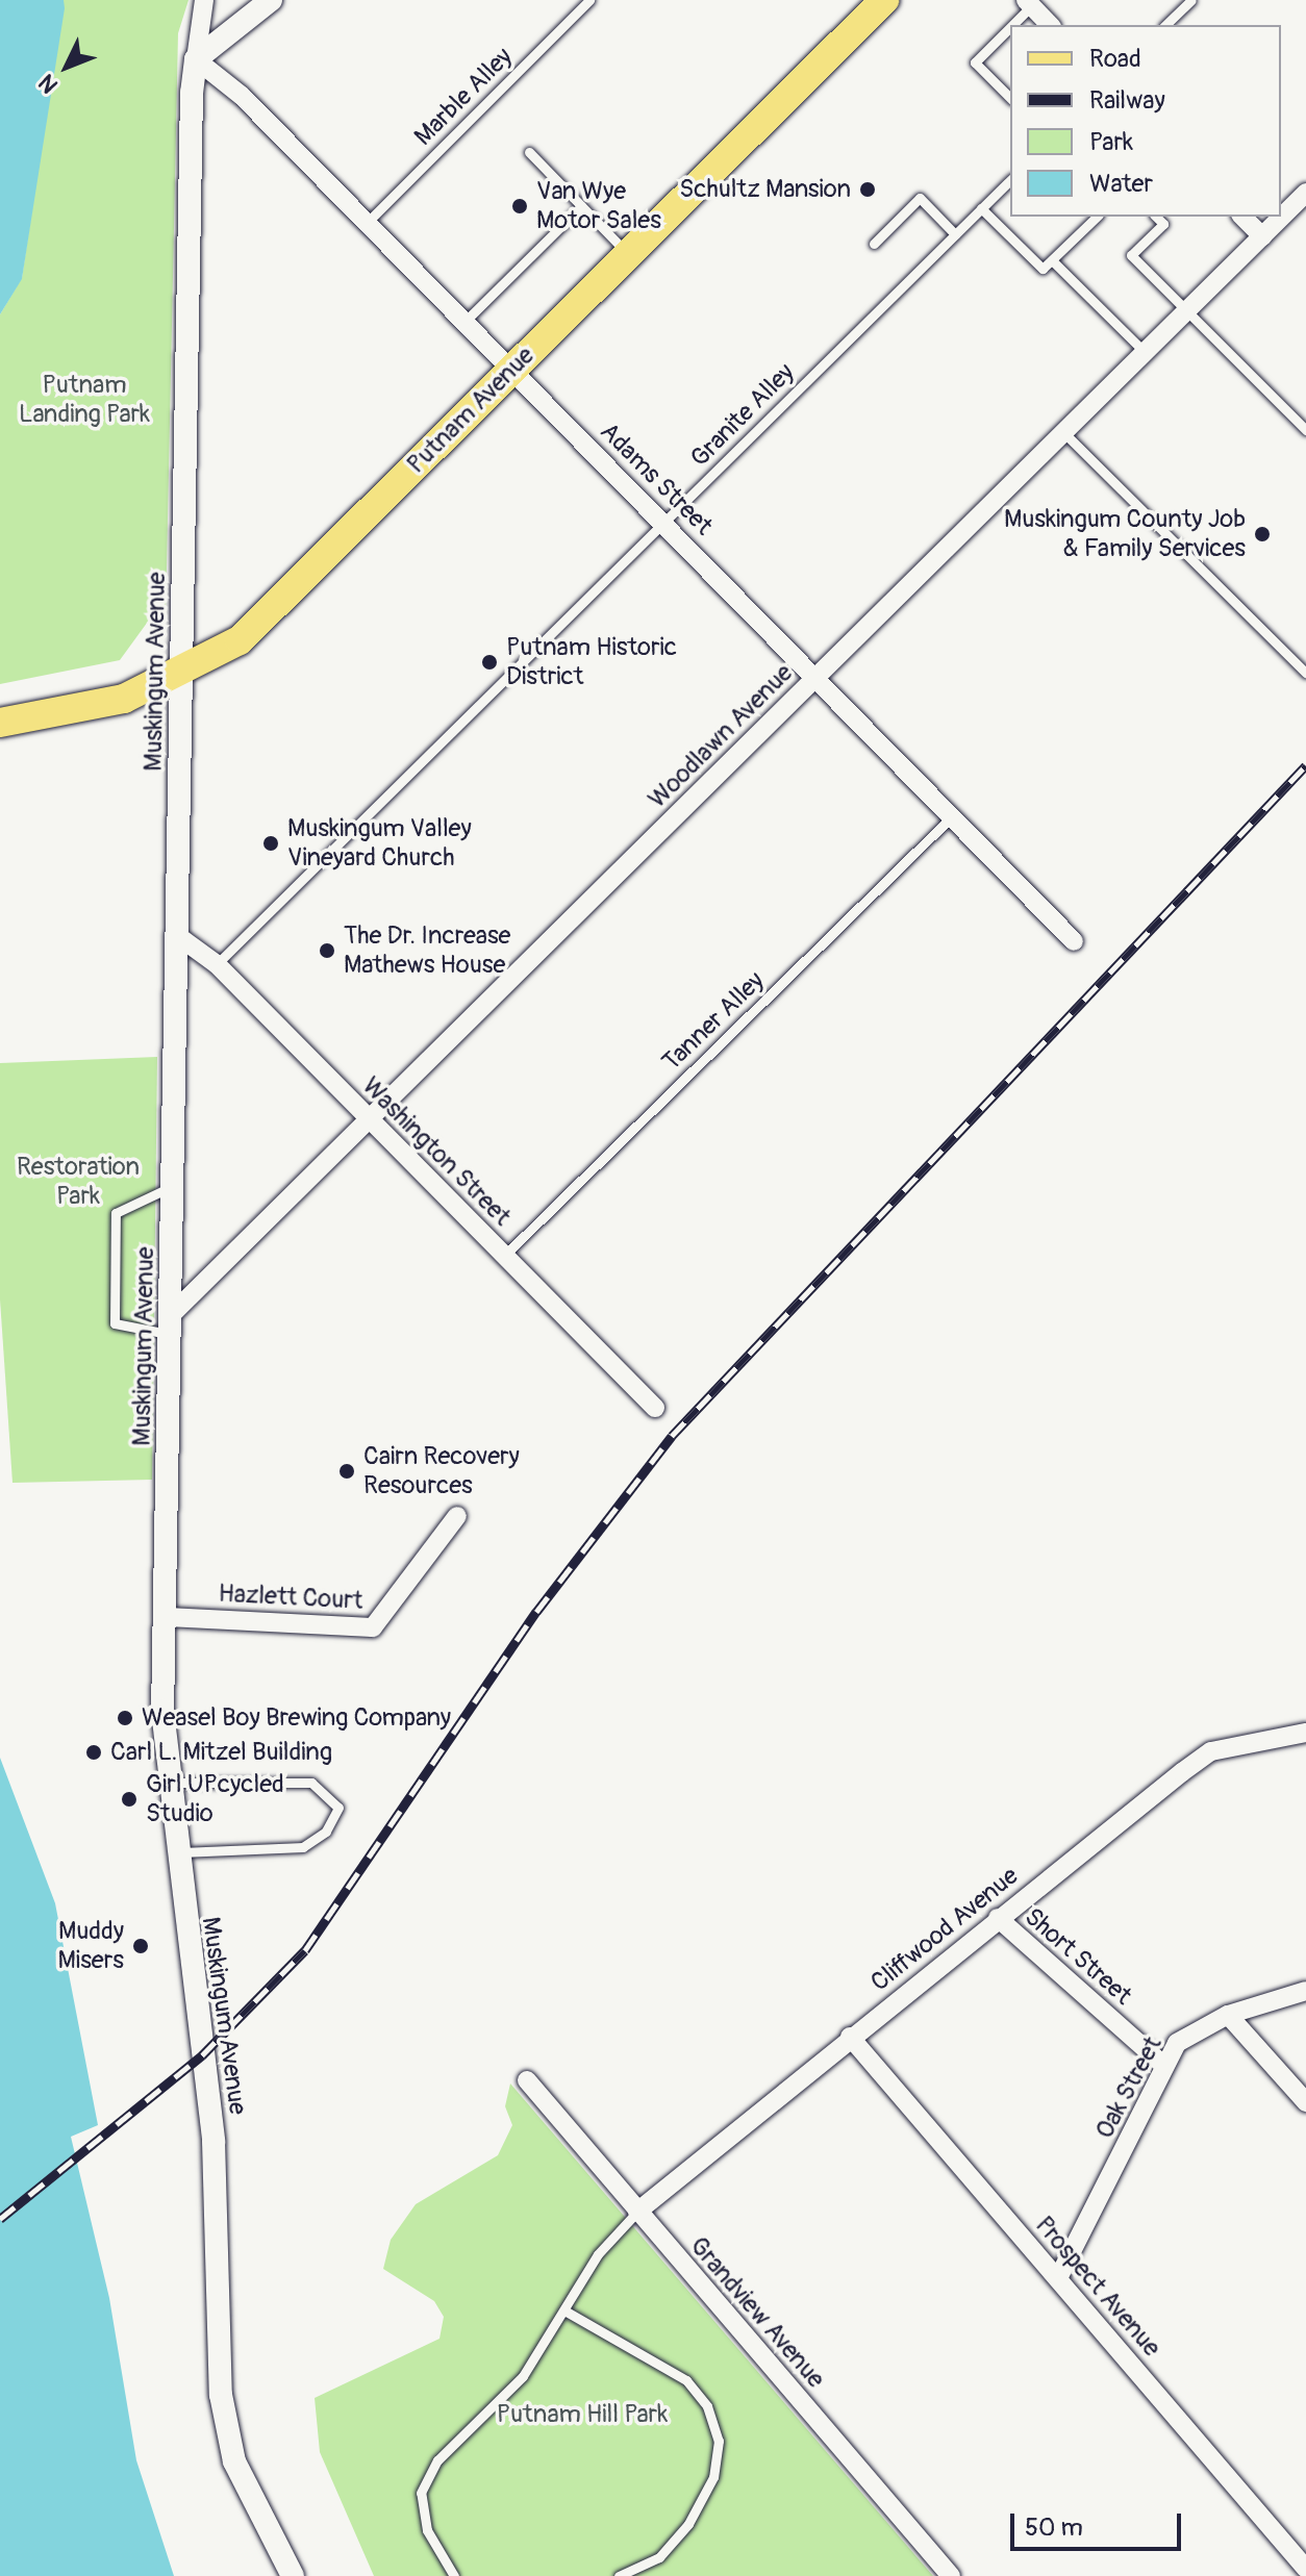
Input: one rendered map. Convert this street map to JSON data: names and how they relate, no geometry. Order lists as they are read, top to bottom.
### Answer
{
  "streets": {
    "main road": ["Putnam Avenue"],
    "street": [
      "Adams Street",
      "Muskingum Avenue",
      "Woodlawn Avenue",
      "Washington Street",
      "Hazlett Court",
      "Cliffwood Avenue",
      "Short Street",
      "Oak Street",
      "Prospect Avenue",
      "Grandview Avenue"
    ],
    "lane": ["Marble Alley", "Granite Alley", "Tanner Alley"]
  },
  "crossings": [
    ["Marble Alley", "Adams Street"],
    ["Putnam Avenue", "Adams Street"],
    ["Putnam Avenue", "Muskingum Avenue"],
    ["Granite Alley", "Adams Street"],
    ["Granite Alley", "Washington Street"],
    ["Adams Street", "Muskingum Avenue"],
    ["Adams Street", "Woodlawn Avenue"],
    ["Adams Street", "Tanner Alley"],
    ["Muskingum Avenue", "Woodlawn Avenue"],
    ["Muskingum Avenue", "Washington Street"],
    ["Muskingum Avenue", "Hazlett Court"],
    ["Woodlawn Avenue", "Washington Street"],
    ["Tanner Alley", "Washington Street"],
    ["Cliffwood Avenue", "Short Street"],
    ["Cliffwood Avenue", "Prospect Avenue"],
    ["Cliffwood Avenue", "Grandview Avenue"],
    ["Short Street", "Oak Street"],
    ["Oak Street", "Prospect Avenue"]
  ],
  "parks": ["Putnam Landing Park", "Restoration Park", "Putnam Hill Park"],
  "places": [
    "Schultz Mansion",
    "Van Wye Motor Sales",
    "Muskingum County Job & Family Services",
    "Putnam Historic District",
    "Muskingum Valley Vineyard Church",
    "The Dr. Increase Mathews House",
    "Cairn Recovery Resources",
    "Weasel Boy Brewing Company",
    "Carl L. Mitzel Building",
    "Girl UPcycled Studio",
    "Muddy Misers"
  ],
  "legend": [
    "Road",
    "Railway",
    "Park",
    "Water"
  ],
  "scale_bar": "50 m",
  "north": "bottom left"
}
